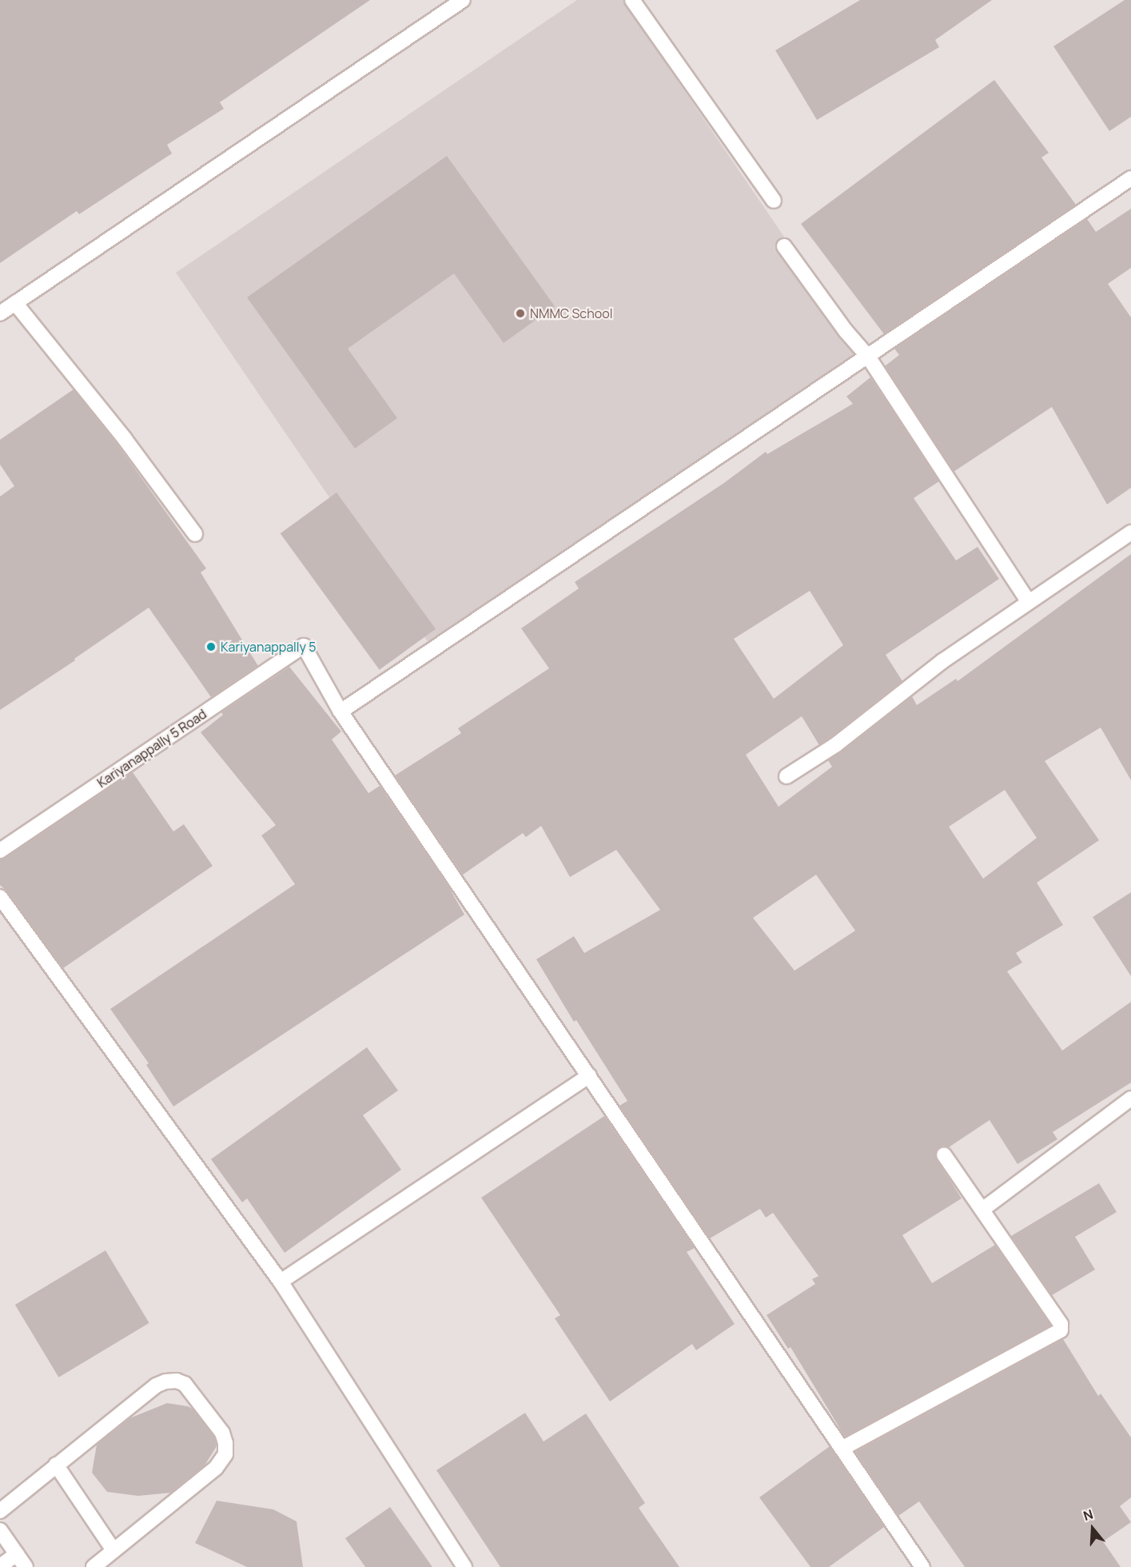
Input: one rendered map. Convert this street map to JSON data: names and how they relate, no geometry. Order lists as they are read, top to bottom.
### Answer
{
  "streets": {
    "street": ["Kariyanappally 5 Road"]
  },
  "places": ["NMMC School", "Kariyanappally 5"],
  "north": "top"
}
